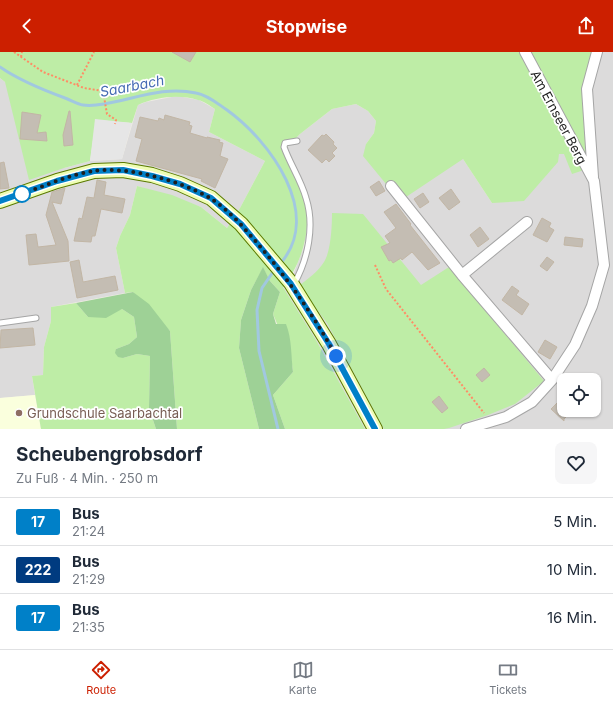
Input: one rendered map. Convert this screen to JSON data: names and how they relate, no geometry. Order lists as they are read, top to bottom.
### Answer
{
  "streets": {
    "street": ["Am Ernseer Berg"]
  },
  "water": ["Saarbach"],
  "places": ["Grundschule Saarbachtal"],
  "lines": ["bus line 17"],
  "page": {
    "header": "Stopwise",
    "heading": ["Scheubengrobsdorf", "Zu Fuß · 4 Min. · 250 m"],
    "list": [
      {
        "mark": "17",
        "name": "Bus",
        "note": "21:24",
        "value": "5 Min."
      },
      {
        "mark": "222",
        "name": "Bus",
        "note": "21:29",
        "value": "10 Min."
      },
      {
        "mark": "17",
        "name": "Bus",
        "note": "21:35",
        "value": "16 Min."
      }
    ],
    "tabs": ["Route", "Karte", "Tickets"]
  }
}
